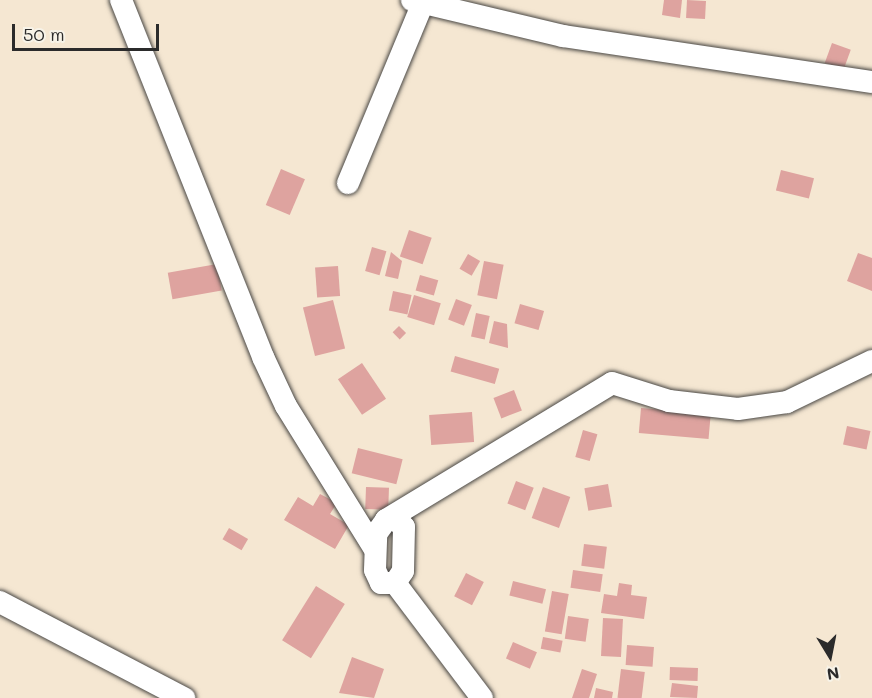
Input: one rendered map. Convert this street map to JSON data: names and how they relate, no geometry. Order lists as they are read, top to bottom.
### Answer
{
  "scale_bar": "50 m",
  "north": "bottom"
}
